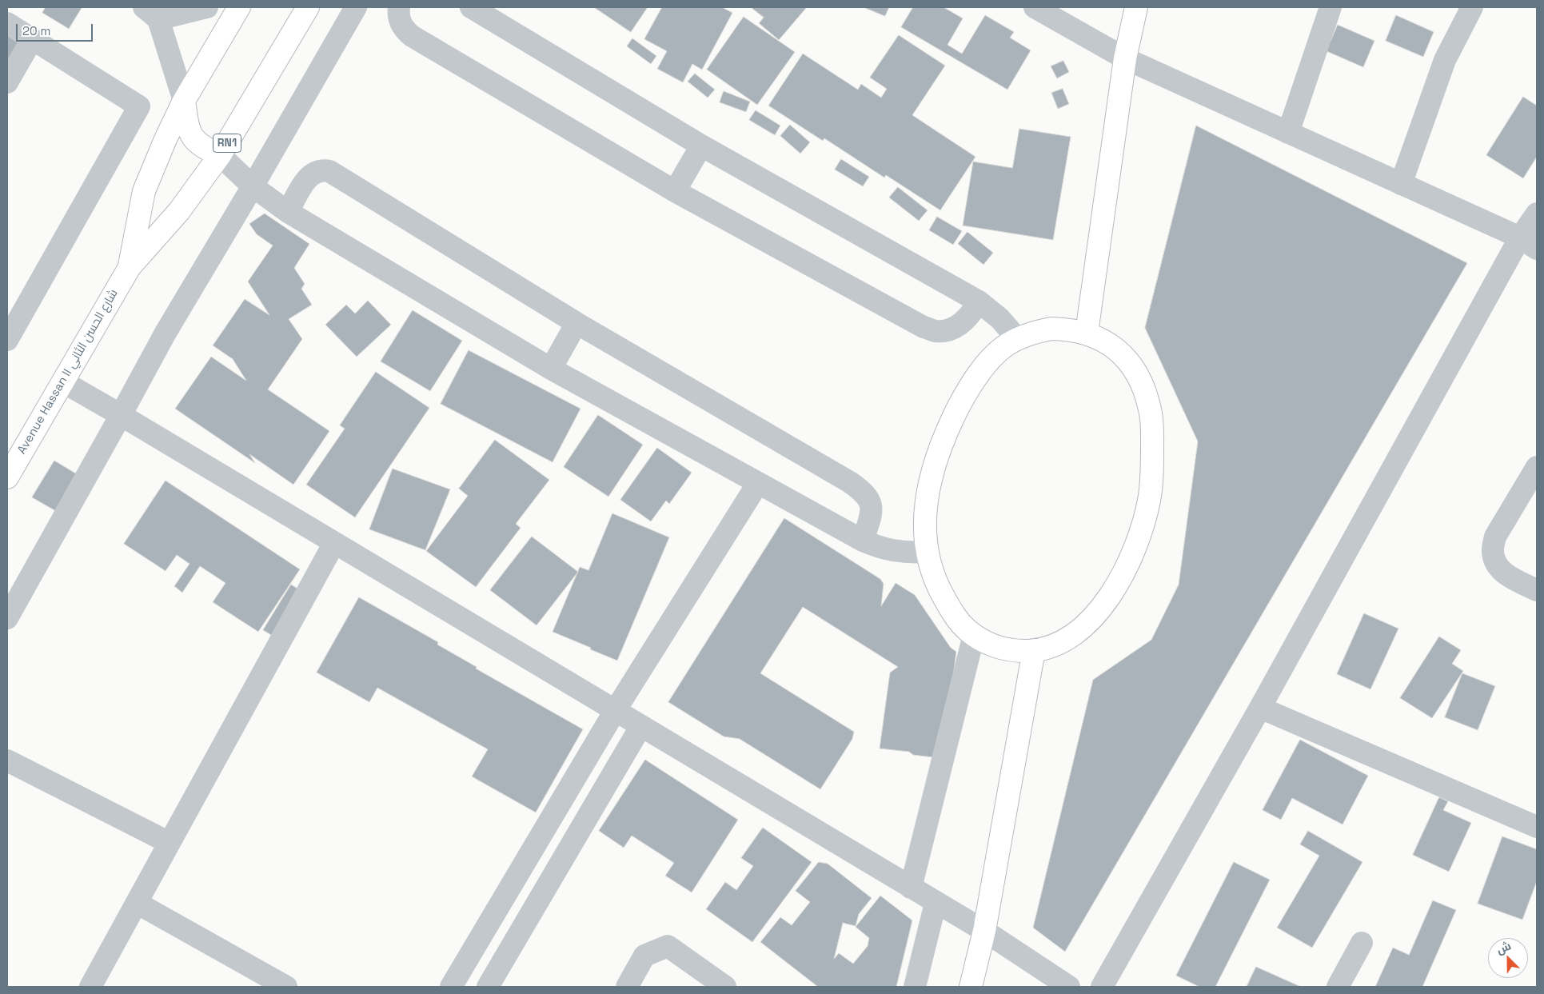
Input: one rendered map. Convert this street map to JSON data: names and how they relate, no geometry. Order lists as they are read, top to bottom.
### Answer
{
  "streets": {
    "street": ["RN1", "Avenue Hassan II شارع الحسن الثاني"]
  },
  "scale_bar": "20 m",
  "north": "top left"
}
